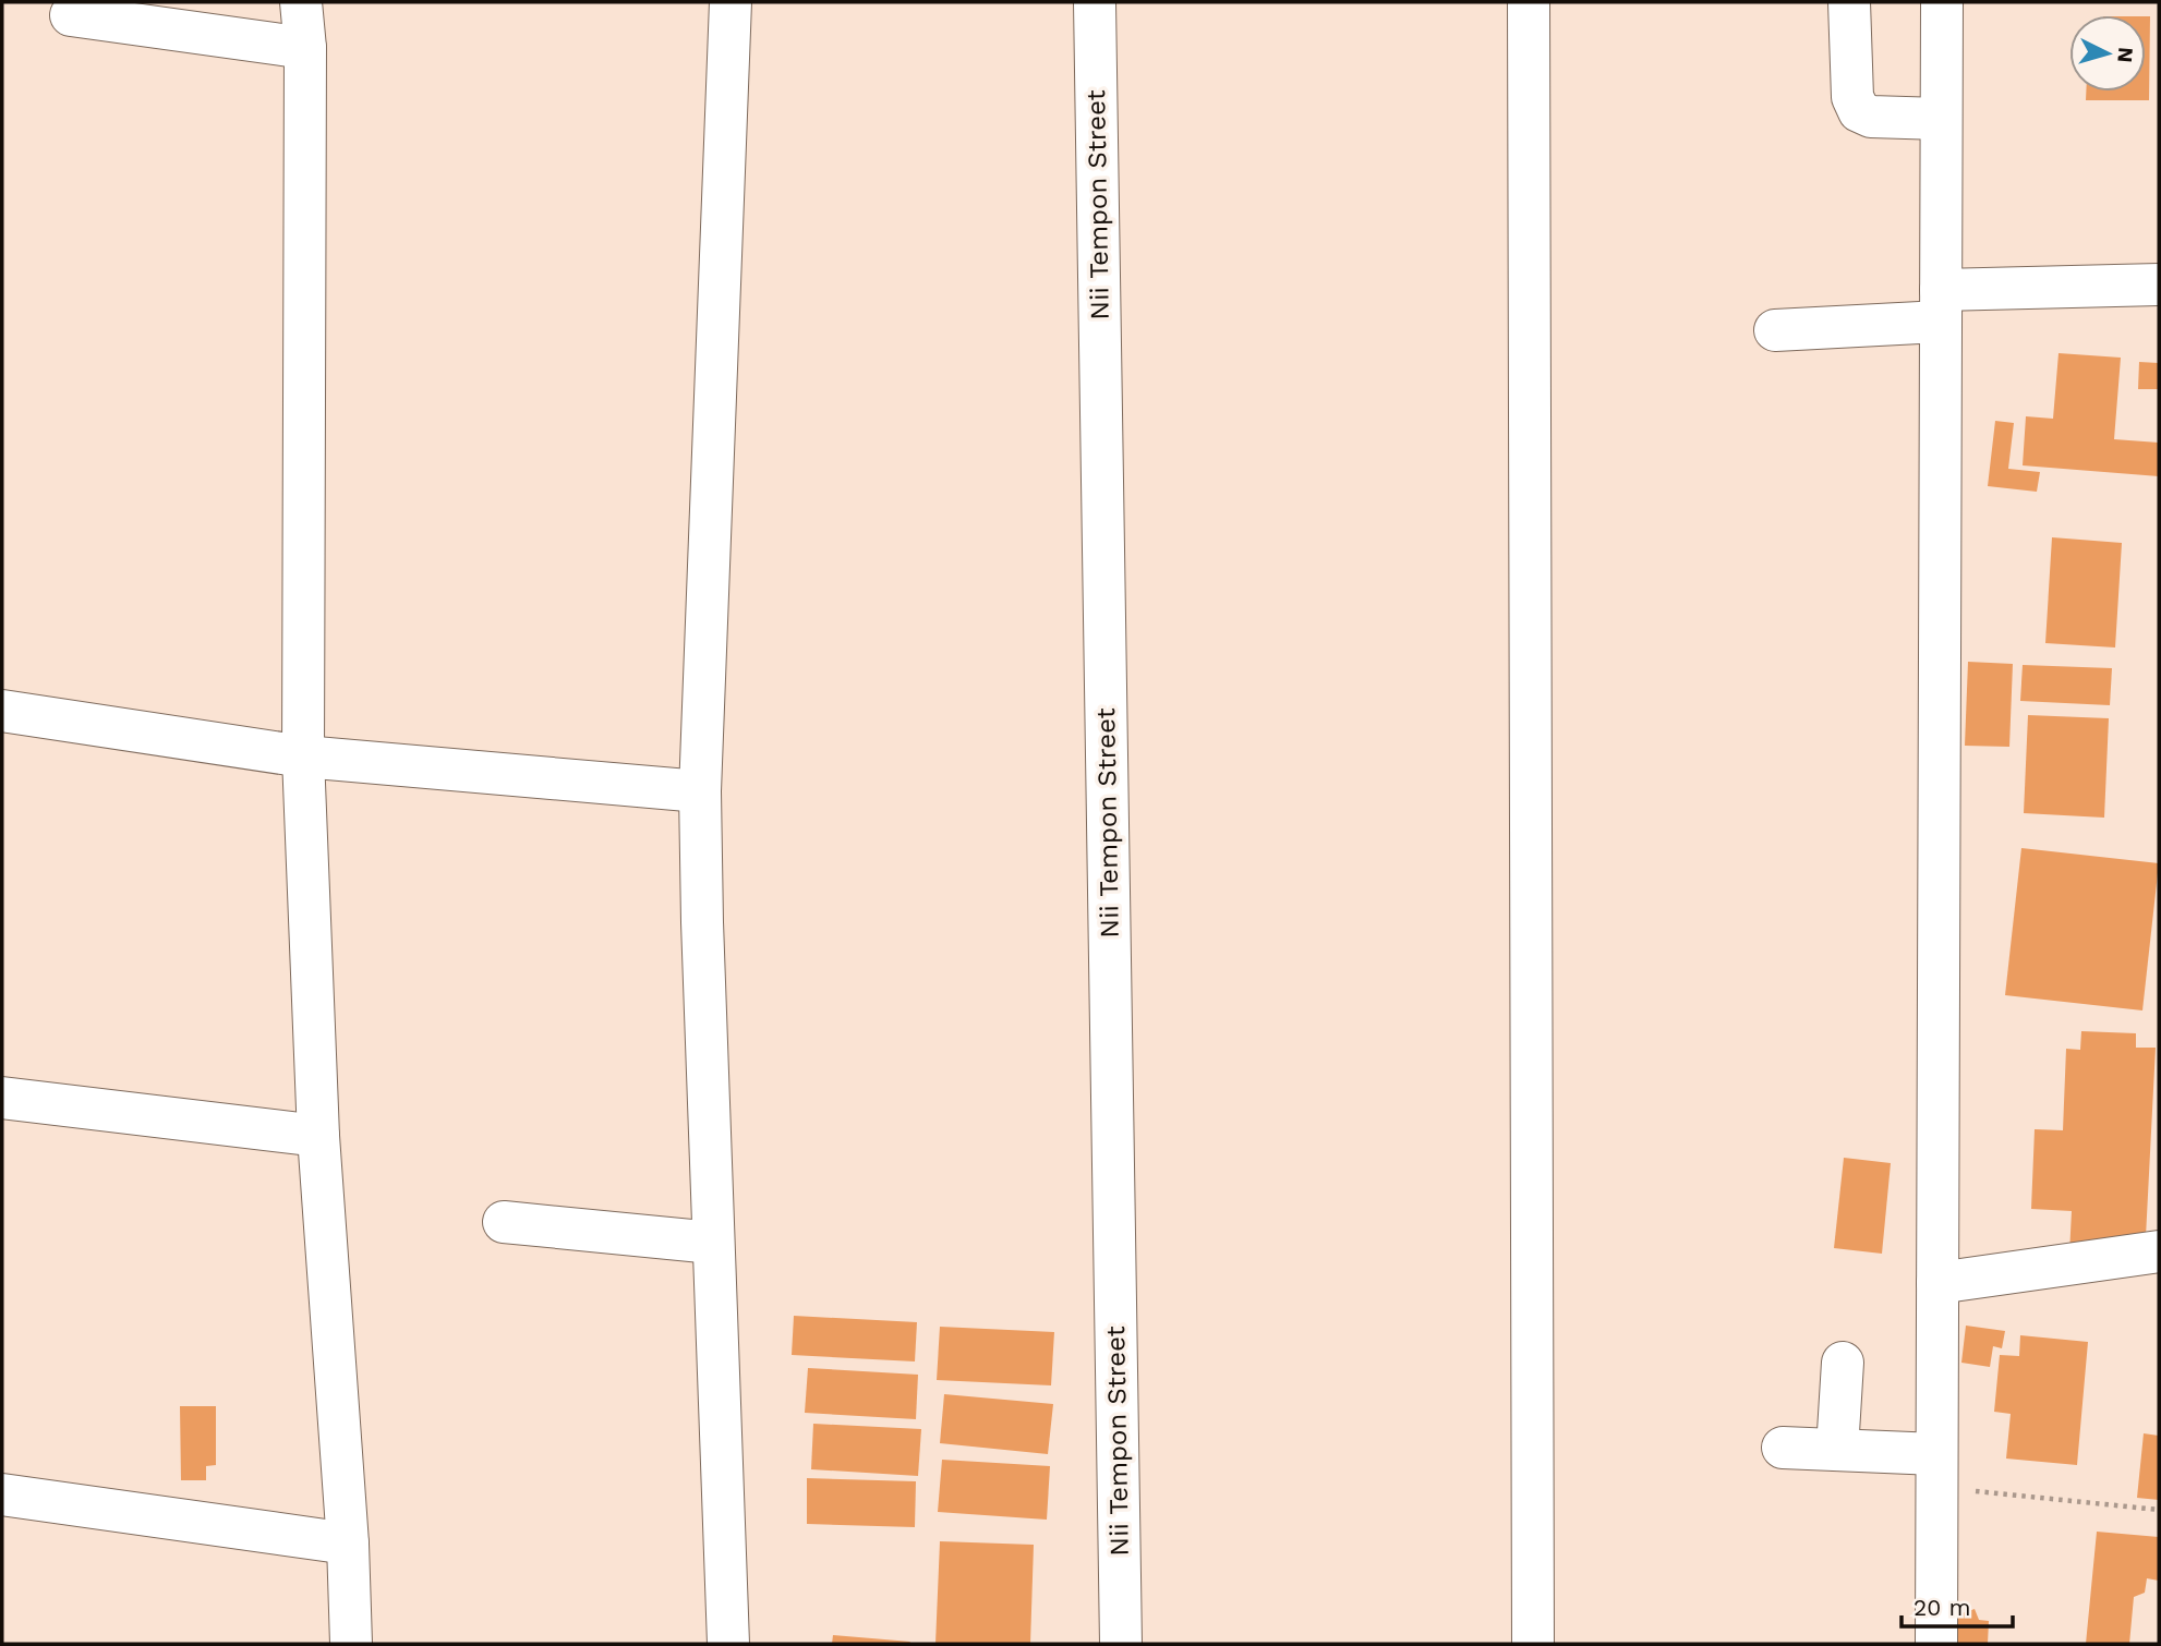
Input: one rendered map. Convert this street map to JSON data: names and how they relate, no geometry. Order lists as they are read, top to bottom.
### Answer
{
  "streets": {
    "street": ["Nii Tempon Street"]
  },
  "scale_bar": "20 m",
  "north": "right"
}
